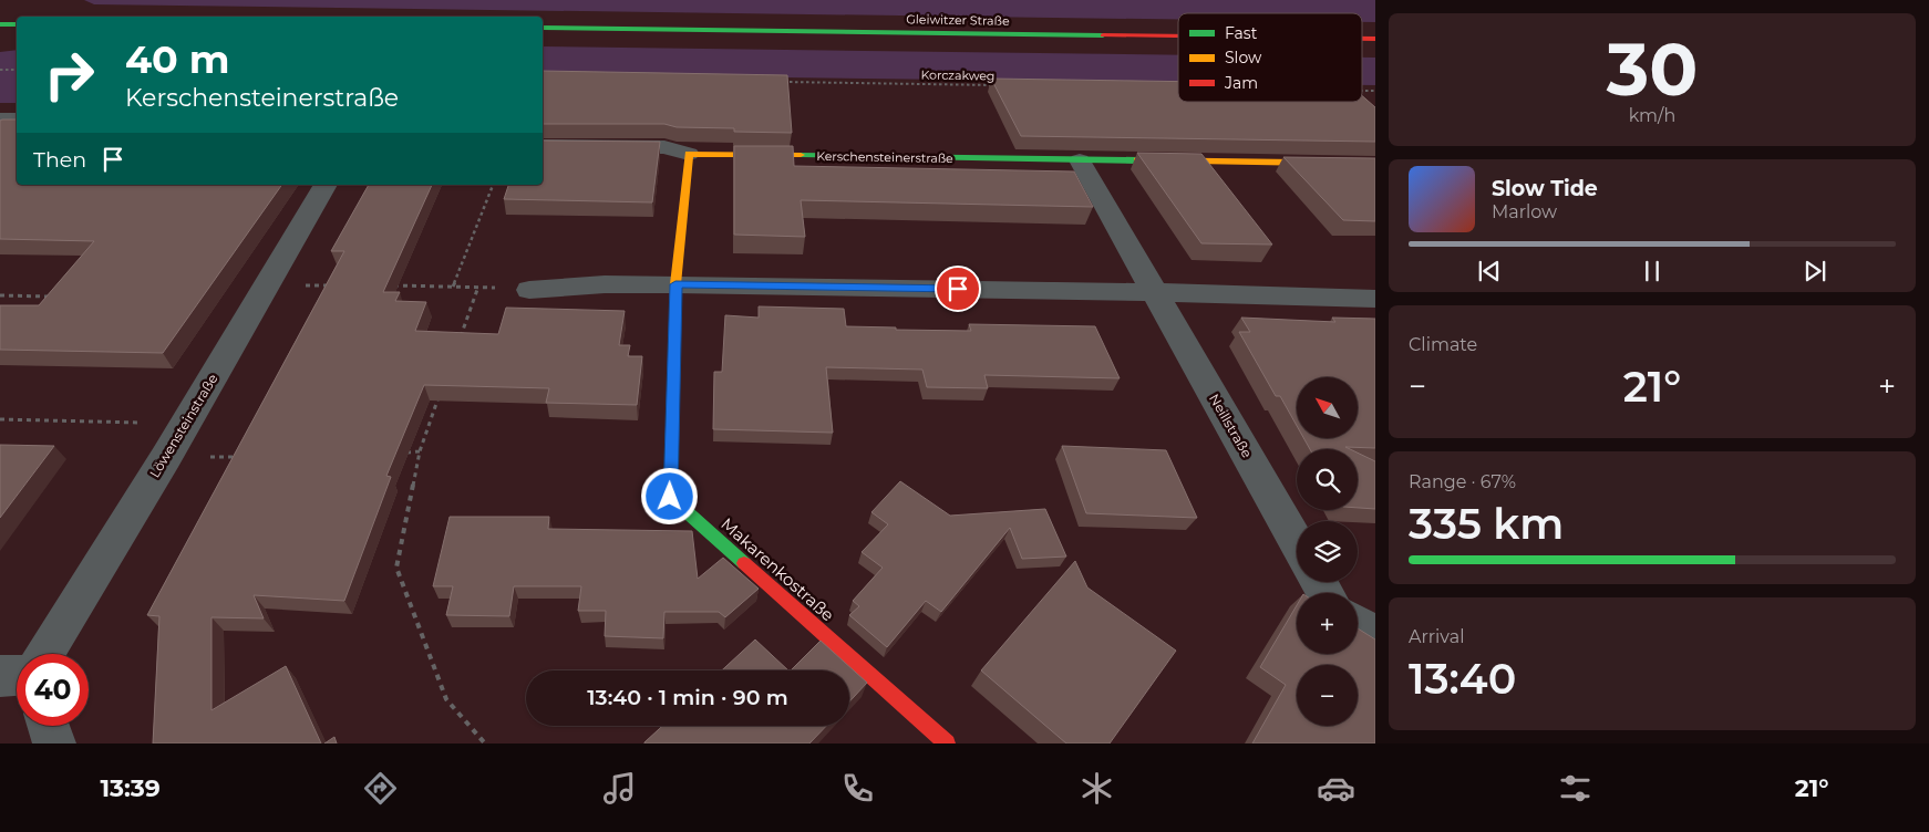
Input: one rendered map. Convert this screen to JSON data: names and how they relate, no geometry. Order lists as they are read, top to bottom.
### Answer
{
  "streets": {
    "street": [
      "Gleiwitzer Straße",
      "Kerschensteinerstraße",
      "Löwensteinstraße",
      "Neillstraße",
      "Makarenkostraße"
    ],
    "path": ["Korczakweg"]
  },
  "legend": ["Fast", "Slow", "Jam"],
  "north": "top left",
  "page": {
    "tile": [
      ["30", "km/h"],
      "Climate",
      ["Range · 67%", "335 km"],
      ["Arrival", "13:40"]
    ],
    "turn": ["40 m", "Kerschensteinerstraße"],
    "then": "Then",
    "song": ["Slow Tide", "Marlow"],
    "heat": ["−", "21°", "+"],
    "map_buttons": ["+", "−"],
    "limit": "40",
    "trip": "13:40 · 1 min · 90 m",
    "tabs": ["13:39", "21°"]
  }
}
